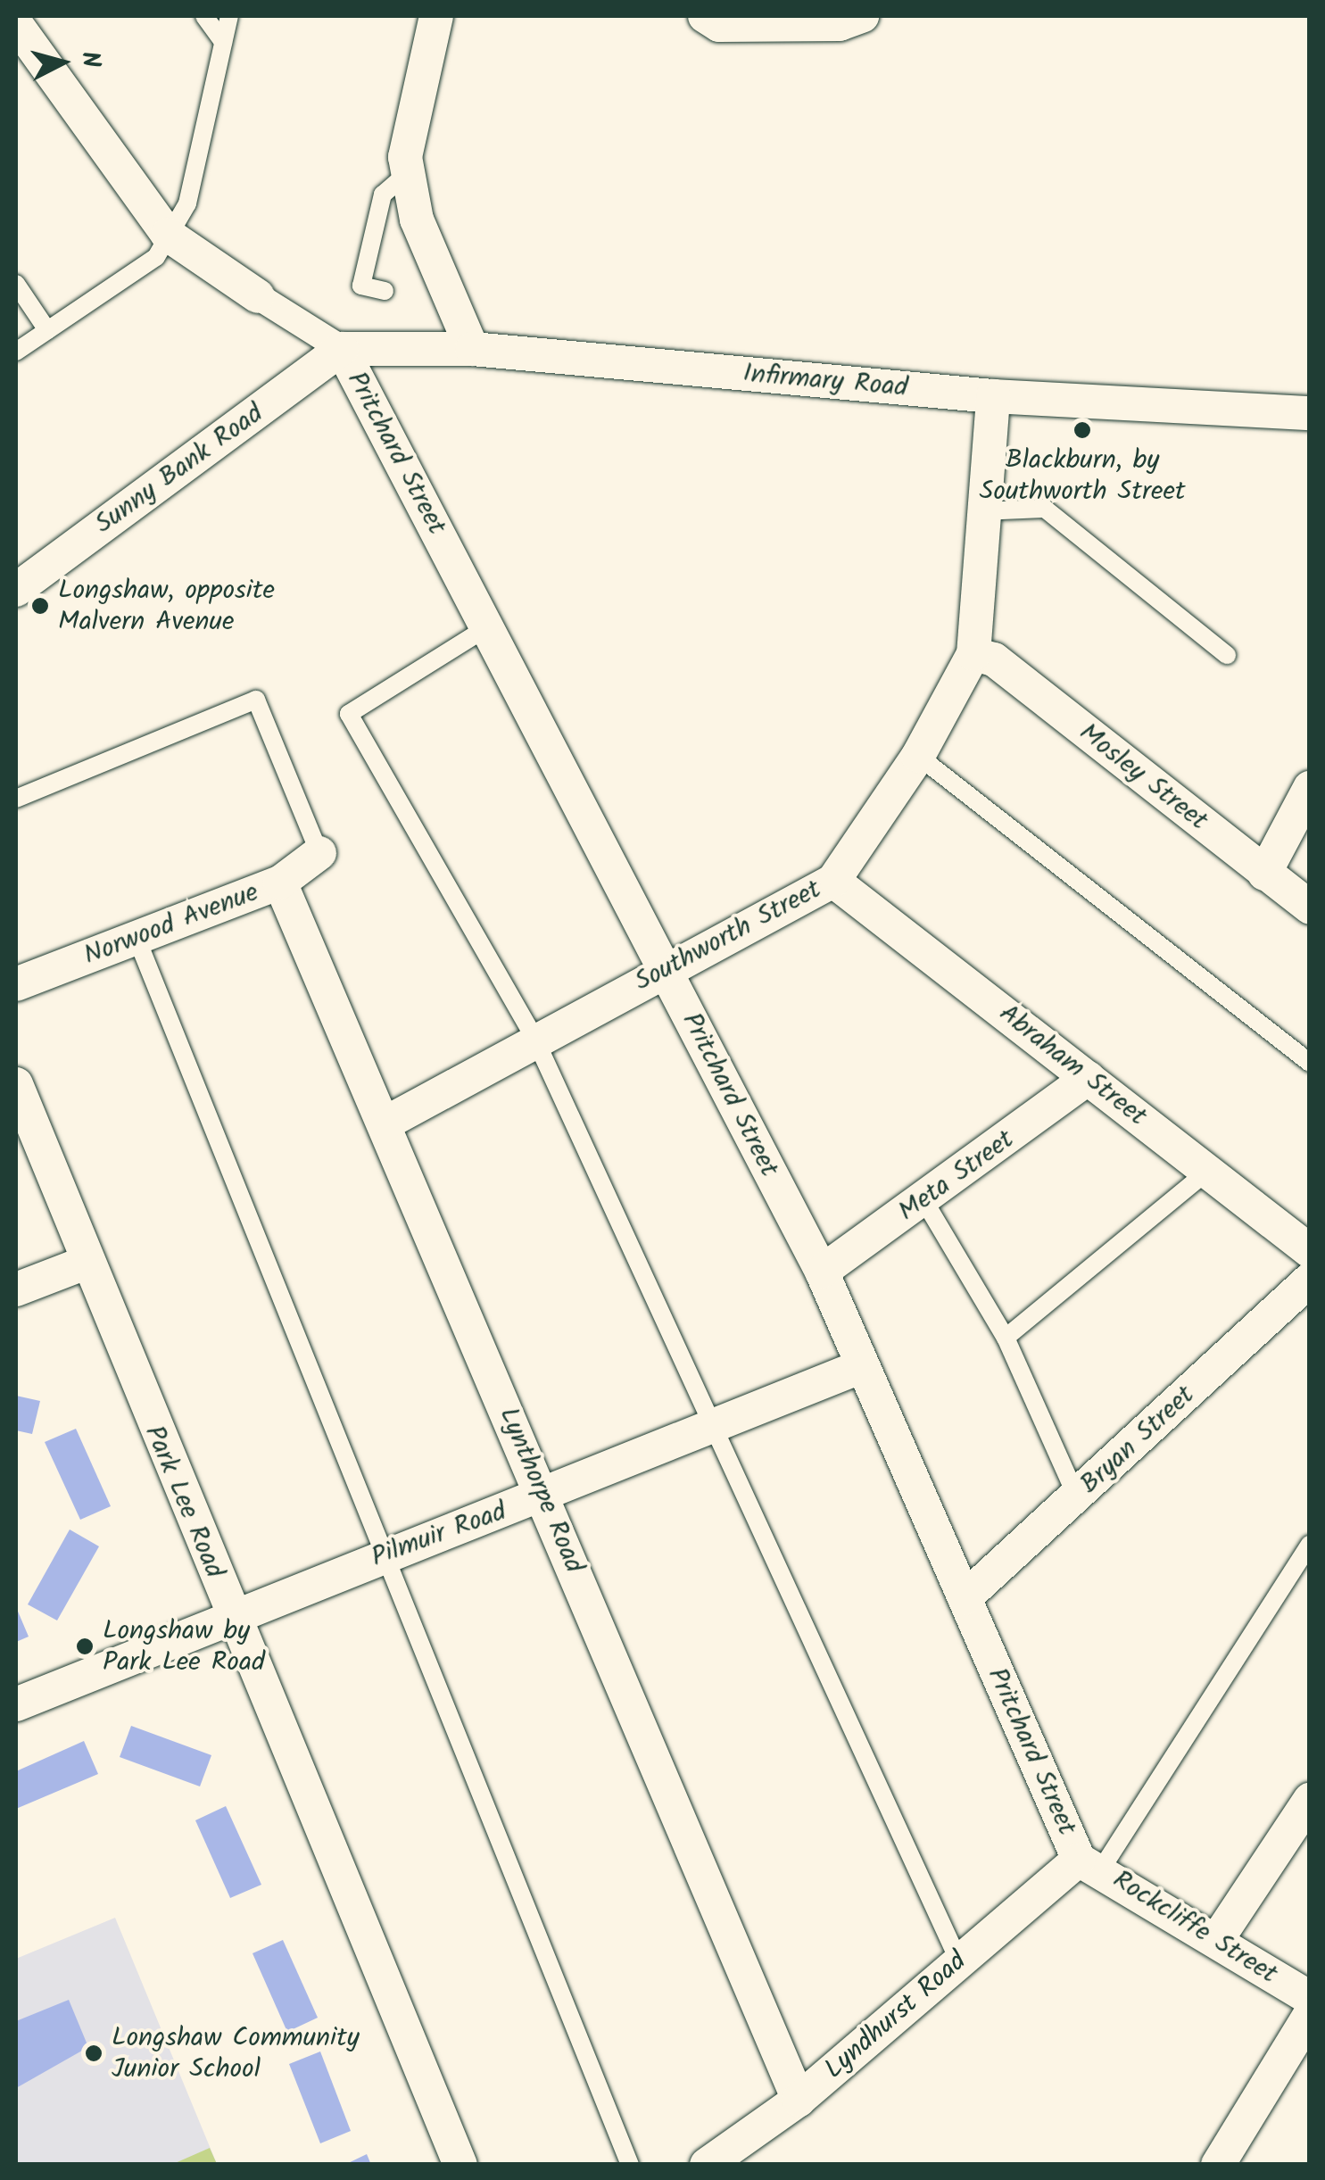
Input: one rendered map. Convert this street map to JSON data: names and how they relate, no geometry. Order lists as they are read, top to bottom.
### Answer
{
  "streets": {
    "street": [
      "Infirmary Road",
      "Pritchard Street",
      "Sunny Bank Road",
      "Mosley Street",
      "Norwood Avenue",
      "Southworth Street",
      "Abraham Street",
      "Meta Street",
      "Bryan Street",
      "Lynthorpe Road",
      "Park Lee Road",
      "Pilmuir Road",
      "Rockcliffe Street",
      "Lyndhurst Road"
    ]
  },
  "crossings": [
    ["Infirmary Road", "Pritchard Street"],
    ["Infirmary Road", "Sunny Bank Road"],
    ["Pritchard Street", "Sunny Bank Road"],
    ["Pritchard Street", "Southworth Street"],
    ["Pritchard Street", "Meta Street"],
    ["Pritchard Street", "Bryan Street"],
    ["Pritchard Street", "Pilmuir Road"],
    ["Pritchard Street", "Rockcliffe Street"],
    ["Pritchard Street", "Lyndhurst Road"],
    ["Mosley Street", "Southworth Street"],
    ["Norwood Avenue", "Lynthorpe Road"],
    ["Southworth Street", "Abraham Street"],
    ["Southworth Street", "Lynthorpe Road"],
    ["Abraham Street", "Meta Street"],
    ["Lynthorpe Road", "Pilmuir Road"],
    ["Lynthorpe Road", "Lyndhurst Road"],
    ["Park Lee Road", "Pilmuir Road"],
    ["Rockcliffe Street", "Lyndhurst Road"]
  ],
  "places": [
    "Blackburn, by Southworth Street",
    "Longshaw, opposite Malvern Avenue",
    "Longshaw by Park Lee Road",
    "Longshaw Community Junior School"
  ],
  "north": "right"
}
